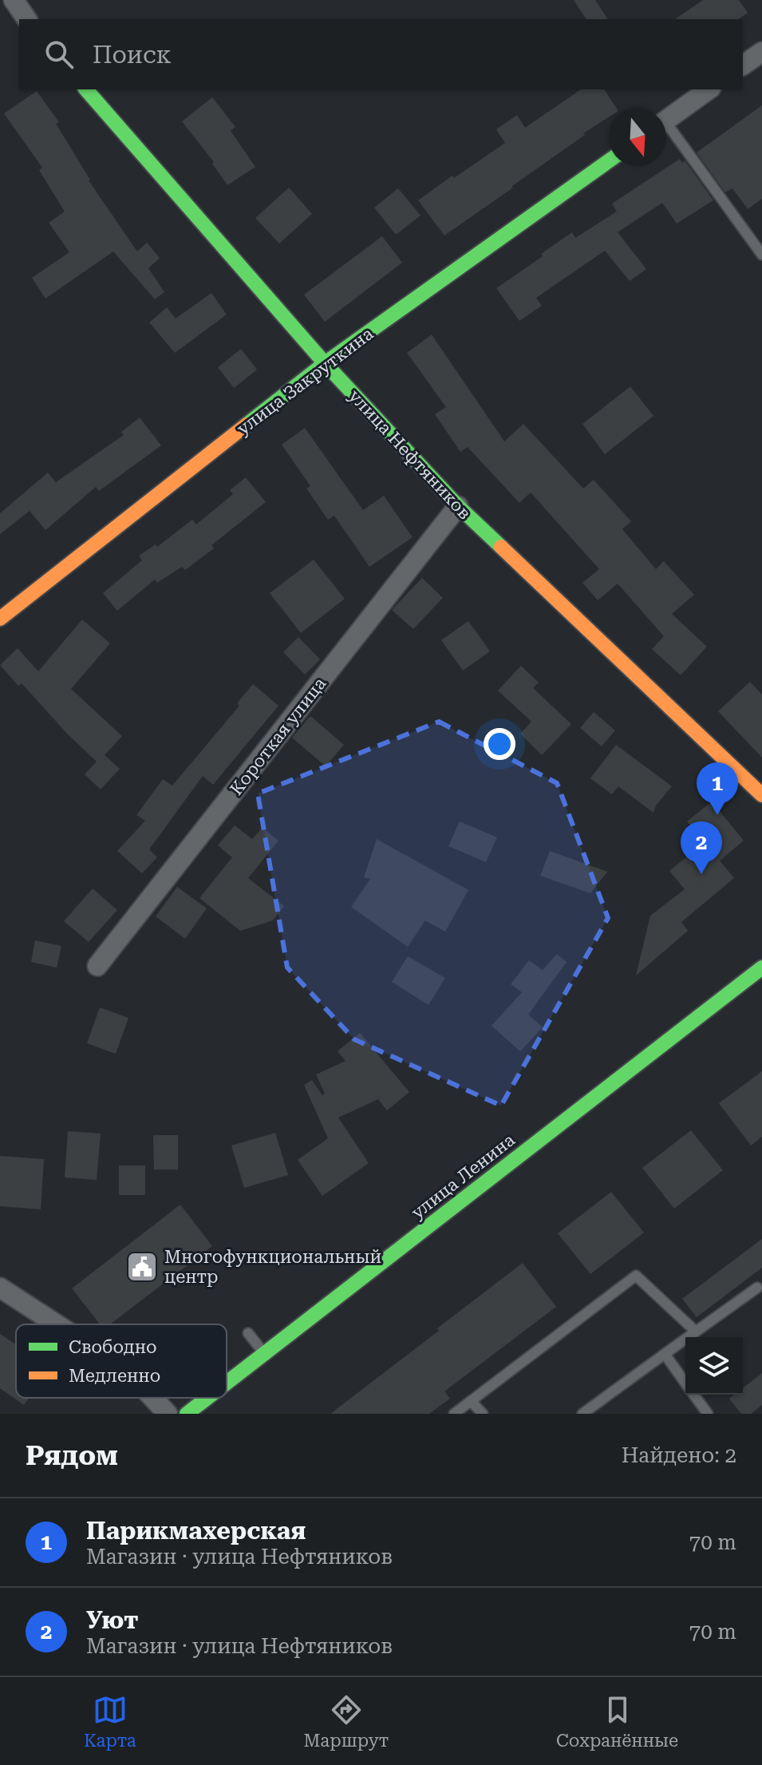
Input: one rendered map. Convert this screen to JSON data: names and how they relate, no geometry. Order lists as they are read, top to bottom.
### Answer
{
  "streets": {
    "street": [
      "улица Закруткина",
      "улица Нефтяников",
      "Короткая улица",
      "улица Ленина"
    ]
  },
  "crossings": [
    ["улица Закруткина", "улица Нефтяников"],
    ["улица Нефтяников", "Короткая улица"]
  ],
  "places": {
    "public building": ["Многофункциональный центр"]
  },
  "legend": ["Свободно", "Медленно"],
  "north": "bottom",
  "page": {
    "search": "Поиск",
    "pins": ["1", "2"],
    "heading": ["Рядом", "Найдено: 2"],
    "list": [
      {
        "mark": "1",
        "name": "Парикмахерская",
        "note": "Магазин · улица Нефтяников",
        "value": "70 m"
      },
      {
        "mark": "2",
        "name": "Уют",
        "note": "Магазин · улица Нефтяников",
        "value": "70 m"
      }
    ],
    "nav": ["Карта", "Маршрут", "Сохранённые"]
  }
}
